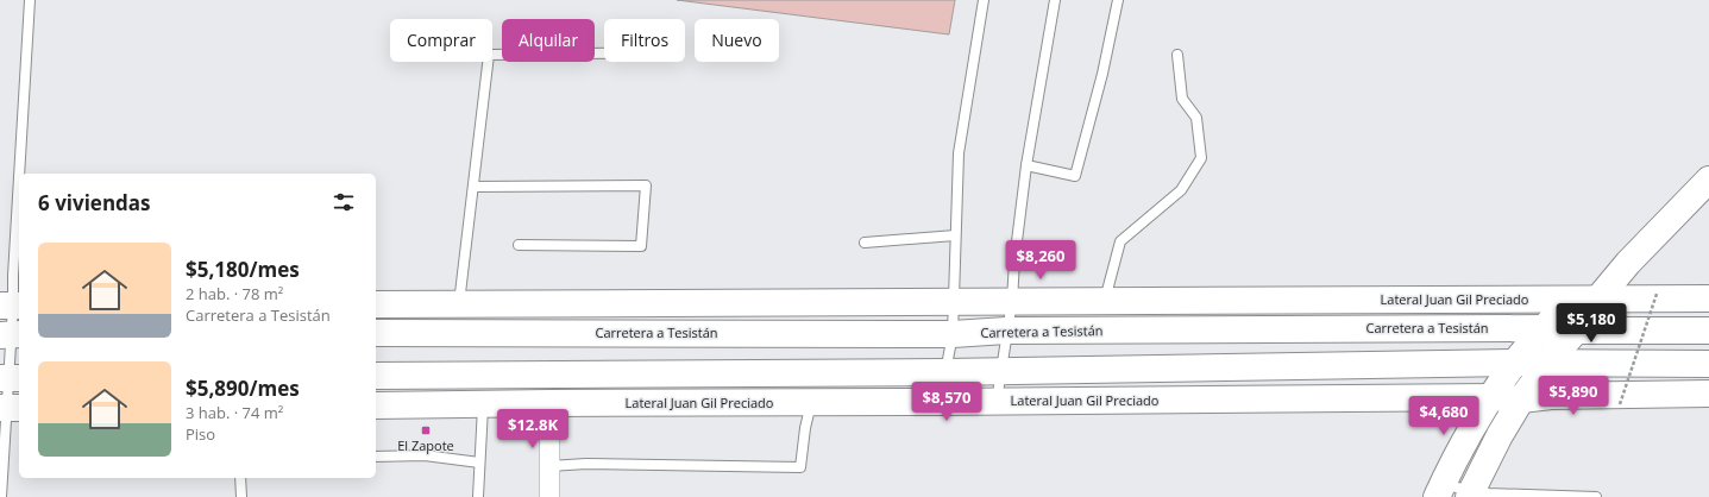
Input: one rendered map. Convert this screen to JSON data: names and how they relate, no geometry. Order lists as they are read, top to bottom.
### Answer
{
  "streets": {
    "main road": ["Lateral Juan Gil Preciado", "Carretera a Tesistán"]
  },
  "places": {
    "transit": ["El Zapote"]
  },
  "page": {
    "chip": [
      "Comprar",
      "Alquilar",
      "Filtros",
      "Nuevo"
    ],
    "heading": "6 viviendas",
    "list": [
      {
        "name": "$5,180/mes",
        "note": "2 hab. · 78 m² · Carretera a Tesistán"
      },
      {
        "name": "$5,890/mes",
        "note": "3 hab. · 74 m² · Piso"
      }
    ],
    "price": [
      "$8,260",
      "$5,180",
      "$5,890",
      "$8,570",
      "$4,680",
      "$12.8K"
    ]
  }
}
